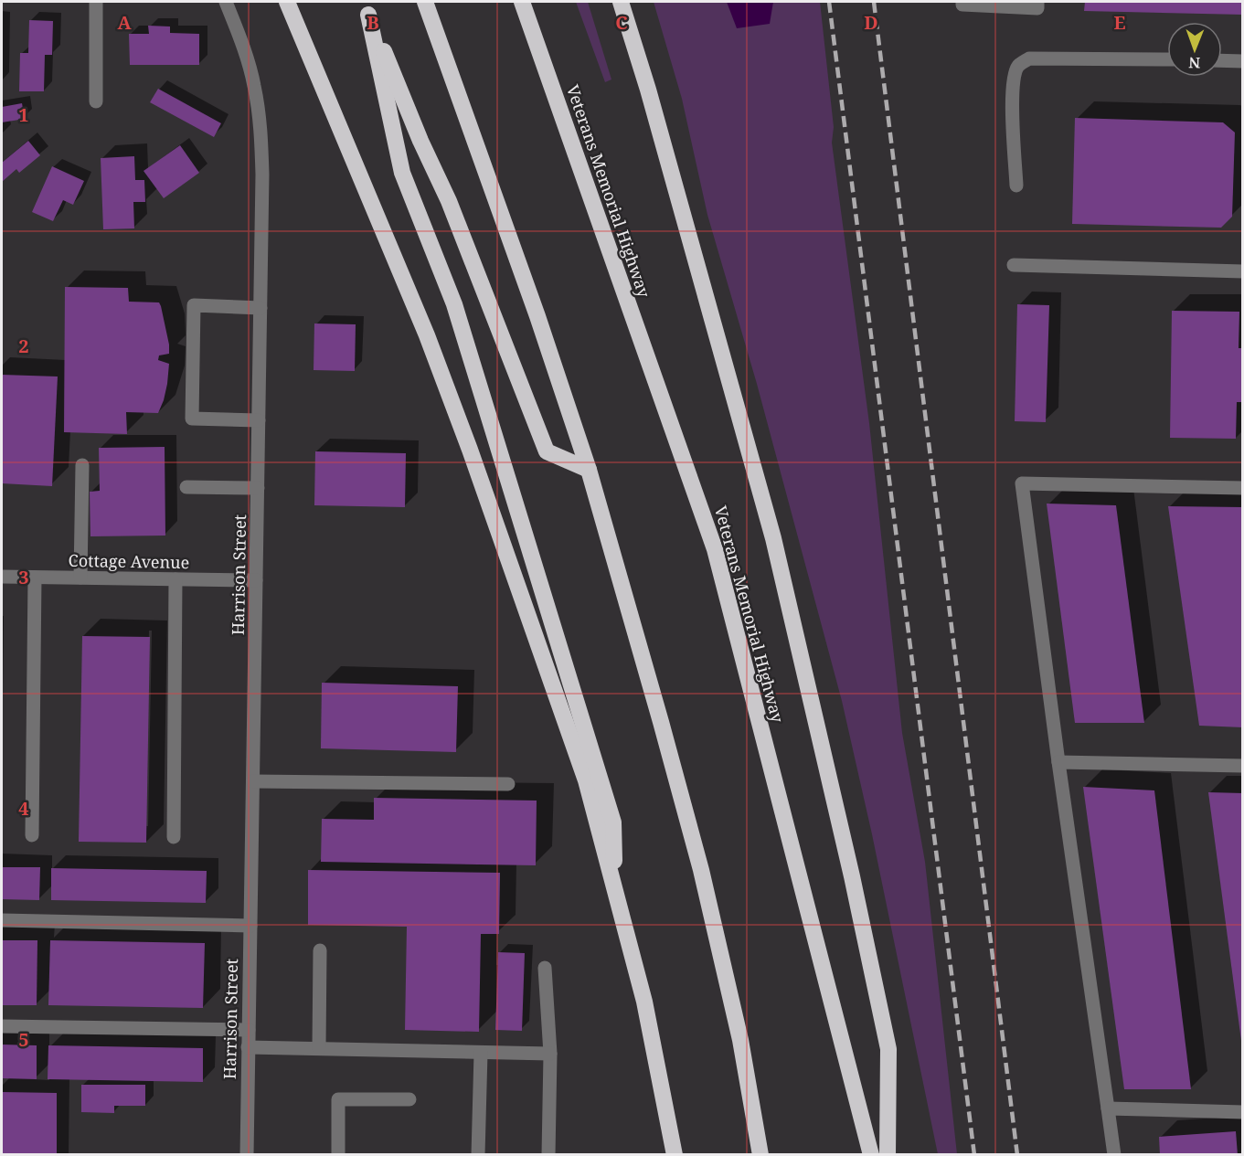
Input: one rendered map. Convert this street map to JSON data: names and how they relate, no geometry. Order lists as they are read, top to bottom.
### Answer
{
  "streets": {
    "highway": ["Veterans Memorial Highway"],
    "street": ["Cottage Avenue", "Harrison Street"]
  },
  "crossings": [
    ["Cottage Avenue", "Harrison Street"]
  ],
  "north": "bottom",
  "grid": {
    "columns": [
      "A",
      "B",
      "C",
      "D",
      "E"
    ],
    "rows": [
      "1",
      "2",
      "3",
      "4",
      "5"
    ]
  }
}
